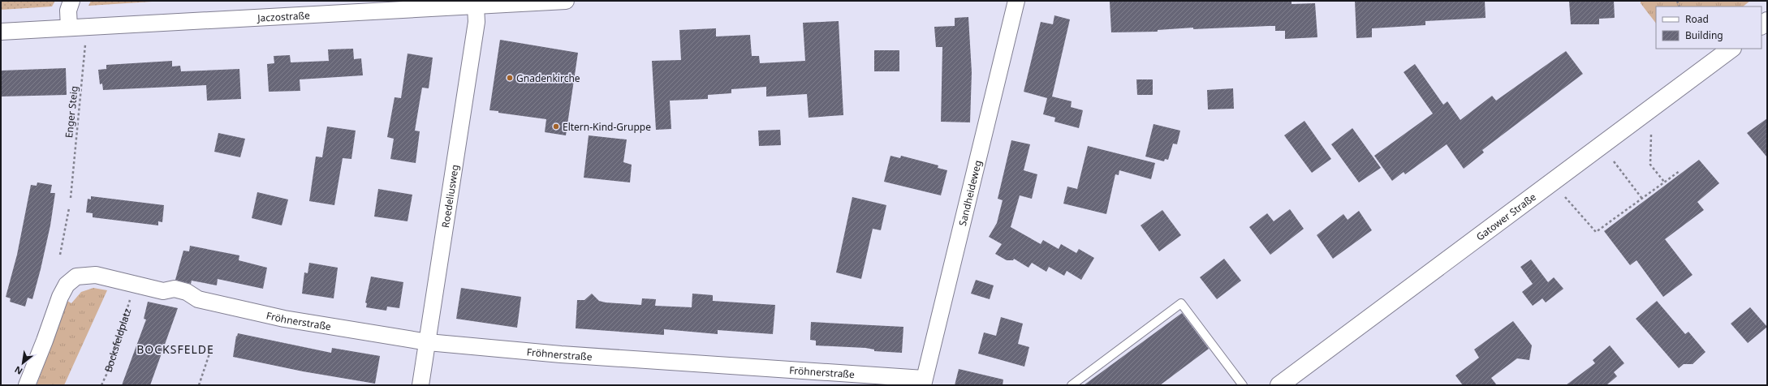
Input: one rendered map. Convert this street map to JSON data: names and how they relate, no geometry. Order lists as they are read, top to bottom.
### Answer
{
  "streets": {
    "main road": ["Gatower Straße"],
    "street": [
      "Jaczostraße",
      "Sandheideweg",
      "Roedeliusweg",
      "Fröhnerstraße"
    ],
    "path": ["Enger Steig", "Bocksfeldplatz"]
  },
  "crossings": [
    ["Jaczostraße", "Enger Steig"],
    ["Jaczostraße", "Roedeliusweg"],
    ["Sandheideweg", "Fröhnerstraße"],
    ["Roedeliusweg", "Fröhnerstraße"]
  ],
  "districts": ["BOCKSFELDE"],
  "places": ["Gnadenkirche", "Eltern-Kind-Gruppe"],
  "legend": ["Road", "Building"],
  "north": "bottom left"
}
